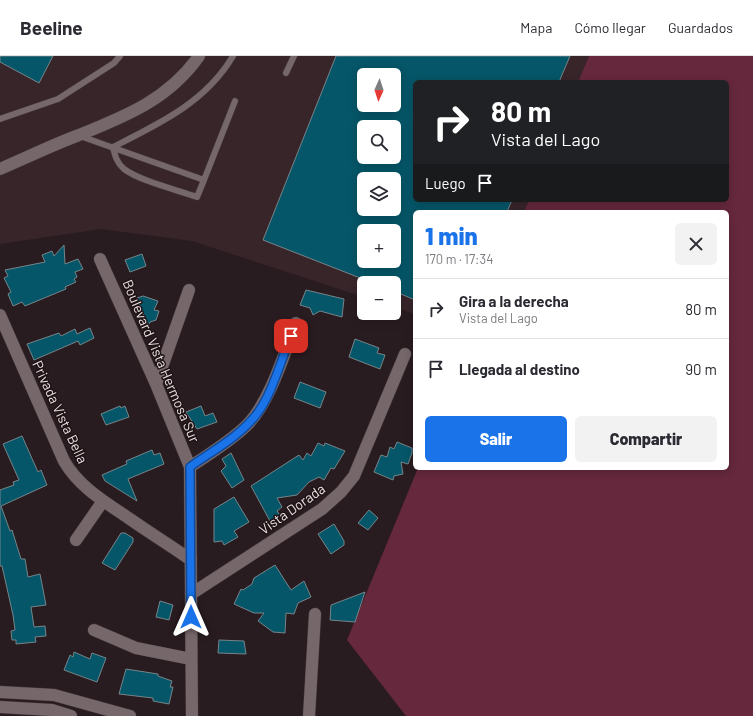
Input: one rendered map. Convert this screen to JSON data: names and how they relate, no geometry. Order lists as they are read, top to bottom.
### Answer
{
  "streets": {
    "street": ["Boulevard Vista Hermosa Sur", "Privada Vista Bella", "Vista Dorada"]
  },
  "crossings": [
    ["Boulevard Vista Hermosa Sur", "Privada Vista Bella"],
    ["Boulevard Vista Hermosa Sur", "Vista Dorada"]
  ],
  "north": "bottom",
  "page": {
    "header": "Beeline",
    "nav": ["Mapa", "Cómo llegar", "Guardados"],
    "map_buttons": ["+", "−"],
    "turn": ["80 m", "Vista del Lago"],
    "then": "Luego",
    "heading": ["1 min", "170 m · 17:34"],
    "list": [
      {
        "name": "Gira a la derecha",
        "note": "Vista del Lago",
        "value": "80 m"
      },
      {
        "name": "Llegada al destino",
        "value": "90 m"
      }
    ],
    "buttons": ["Salir", "Compartir"]
  }
}
